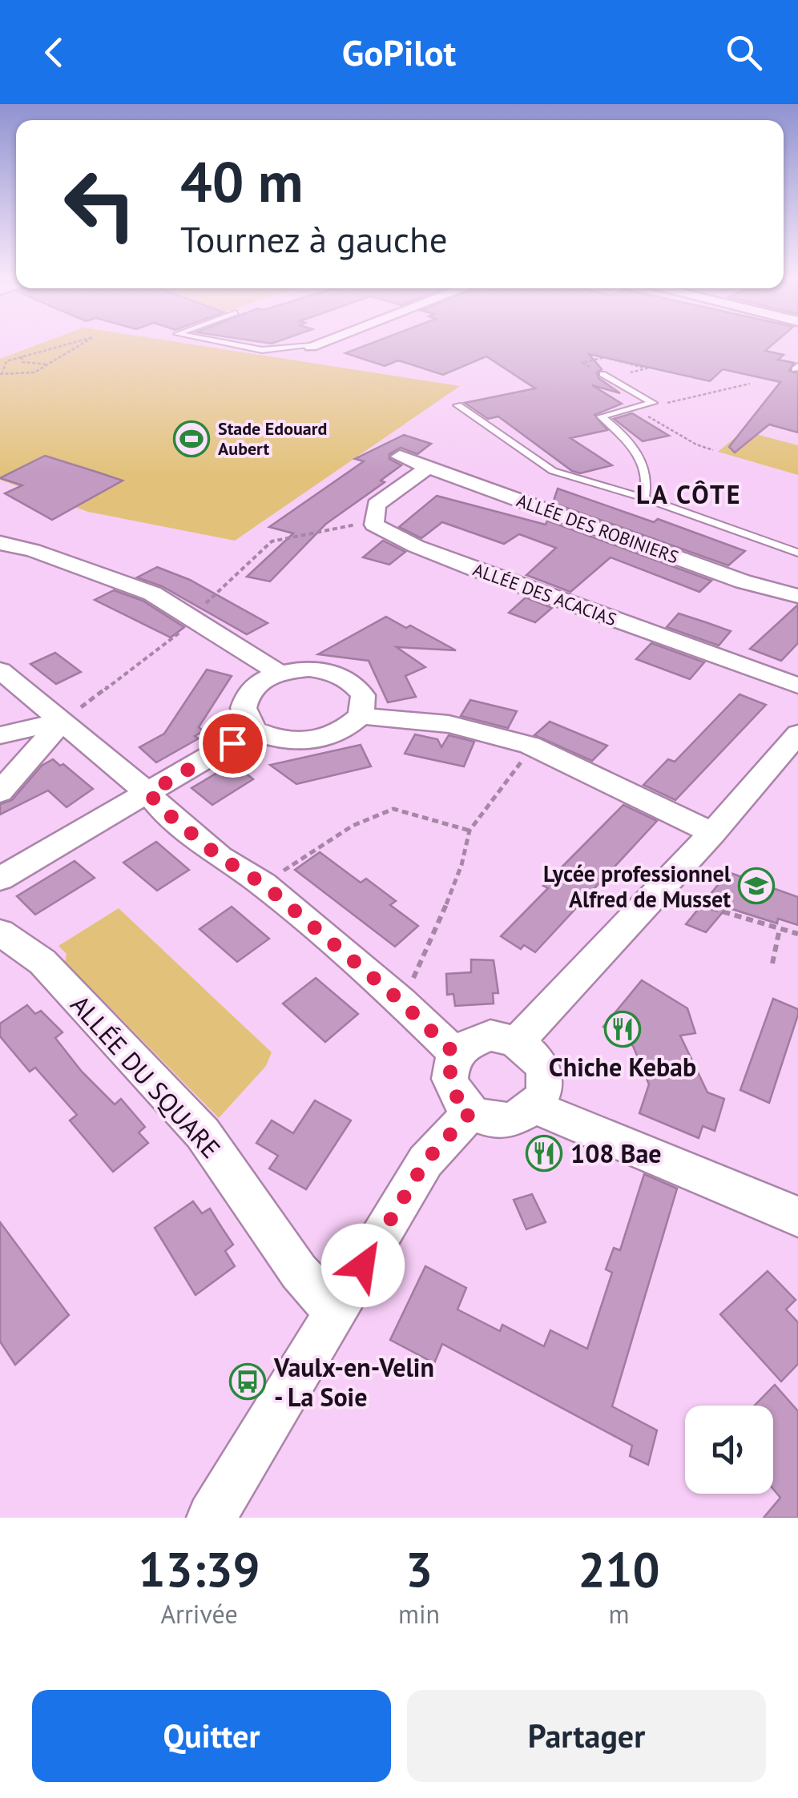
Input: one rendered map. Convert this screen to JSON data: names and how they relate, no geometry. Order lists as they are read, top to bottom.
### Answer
{
  "streets": {
    "street": ["ALLÉE DES ROBINIERS", "ALLÉE DES ACACIAS", "ALLÉE DU SQUARE"]
  },
  "crossings": [
    ["ALLÉE DES ROBINIERS", "ALLÉE DES ACACIAS"]
  ],
  "districts": ["LA CÔTE"],
  "places": {
    "sports": ["Stade Edouard Aubert"],
    "school or university": ["Lycée professionnel Alfred de Musset"],
    "restaurant": ["Chiche Kebab", "108 Bae"],
    "bus stop": ["Vaulx-en-Velin - La Soie"]
  },
  "page": {
    "header": "GoPilot",
    "turn": ["40 m", "Tournez à gauche"],
    "eta": [
      "13:39",
      "Arrivée",
      "3",
      "min",
      "210",
      "m"
    ],
    "buttons": ["Quitter", "Partager"]
  }
}
